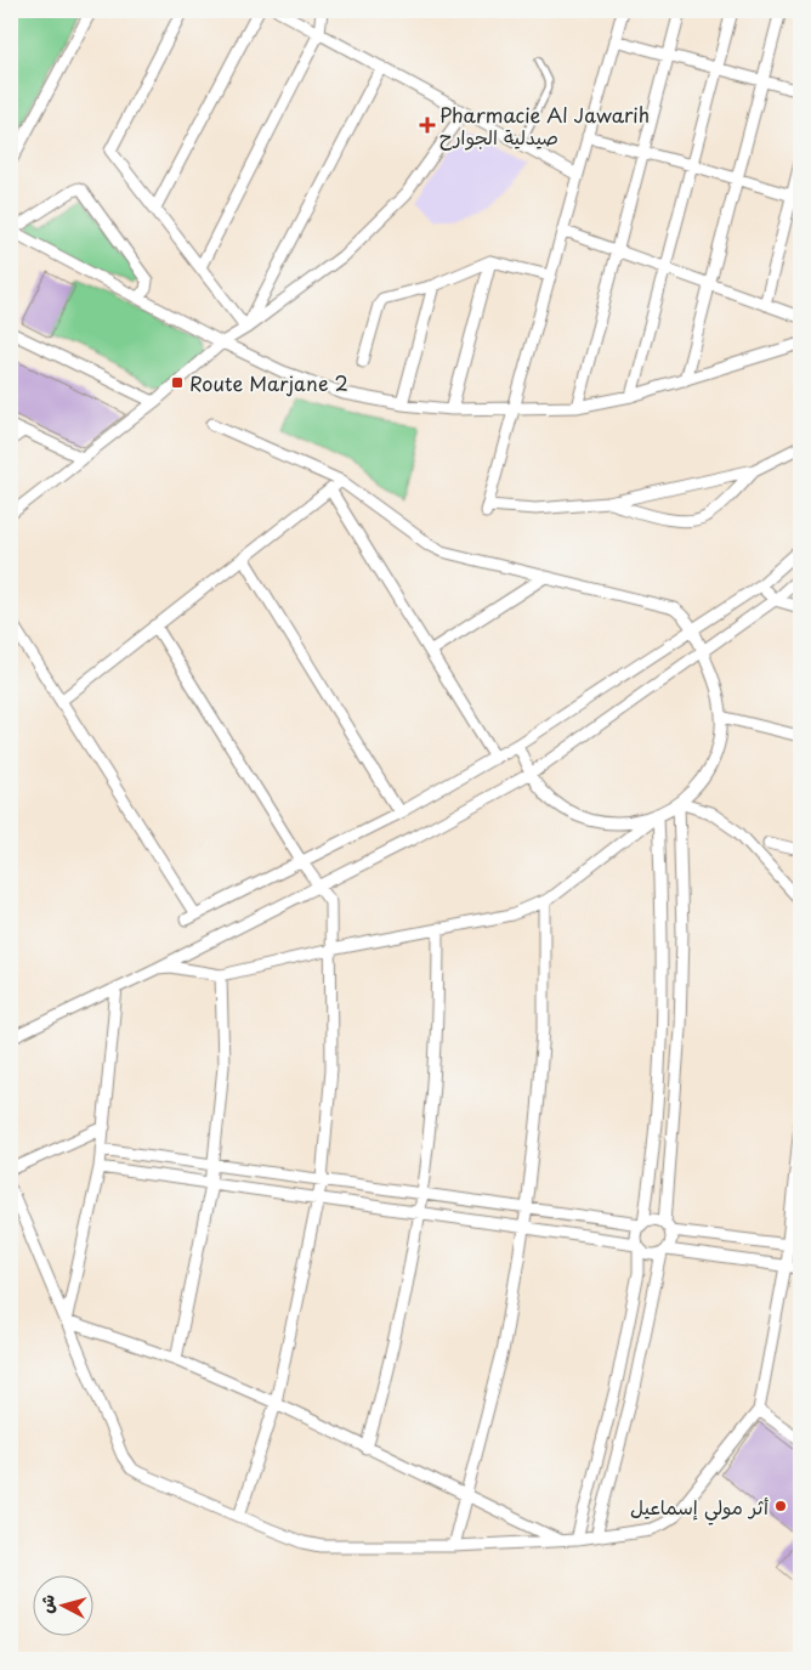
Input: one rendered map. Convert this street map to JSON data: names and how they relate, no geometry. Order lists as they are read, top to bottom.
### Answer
{
  "places": {
    "health": ["Pharmacie Al Jawarih صيدلية الجوارح"],
    "transit": ["Route Marjane 2"],
    "other": ["أثر مولي إسماعيل"]
  },
  "north": "left"
}
